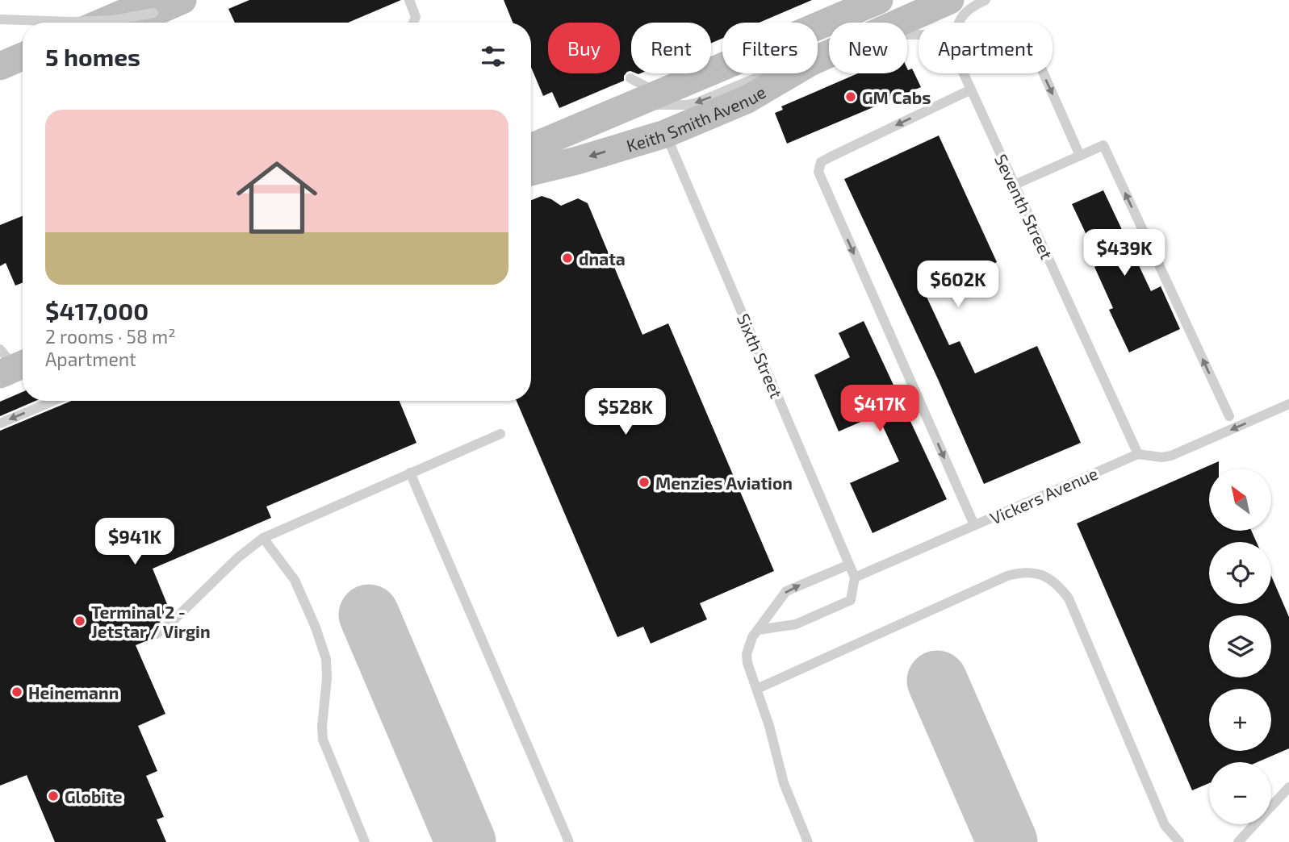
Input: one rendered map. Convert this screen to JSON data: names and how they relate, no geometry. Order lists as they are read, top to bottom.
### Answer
{
  "streets": {
    "street": ["Keith Smith Avenue"],
    "lane": ["Seventh Street", "Sixth Street", "Vickers Avenue"]
  },
  "crossings": [
    ["Keith Smith Avenue", "Sixth Street"],
    ["Seventh Street", "Vickers Avenue"],
    ["Sixth Street", "Vickers Avenue"]
  ],
  "places": [
    "GM Cabs",
    "dnata",
    "Menzies Aviation",
    "Terminal 2 - Jetstar / Virgin",
    "Heinemann",
    "Globite"
  ],
  "north": "top left",
  "page": {
    "chip": [
      "Buy",
      "Rent",
      "Filters",
      "New",
      "Apartment"
    ],
    "heading": "5 homes",
    "list": [
      {
        "name": "$417,000",
        "note": "2 rooms · 58 m² · Apartment"
      }
    ],
    "price": [
      "$439K",
      "$602K",
      "$417K",
      "$528K",
      "$941K"
    ],
    "map_buttons": ["+", "−"]
  }
}
